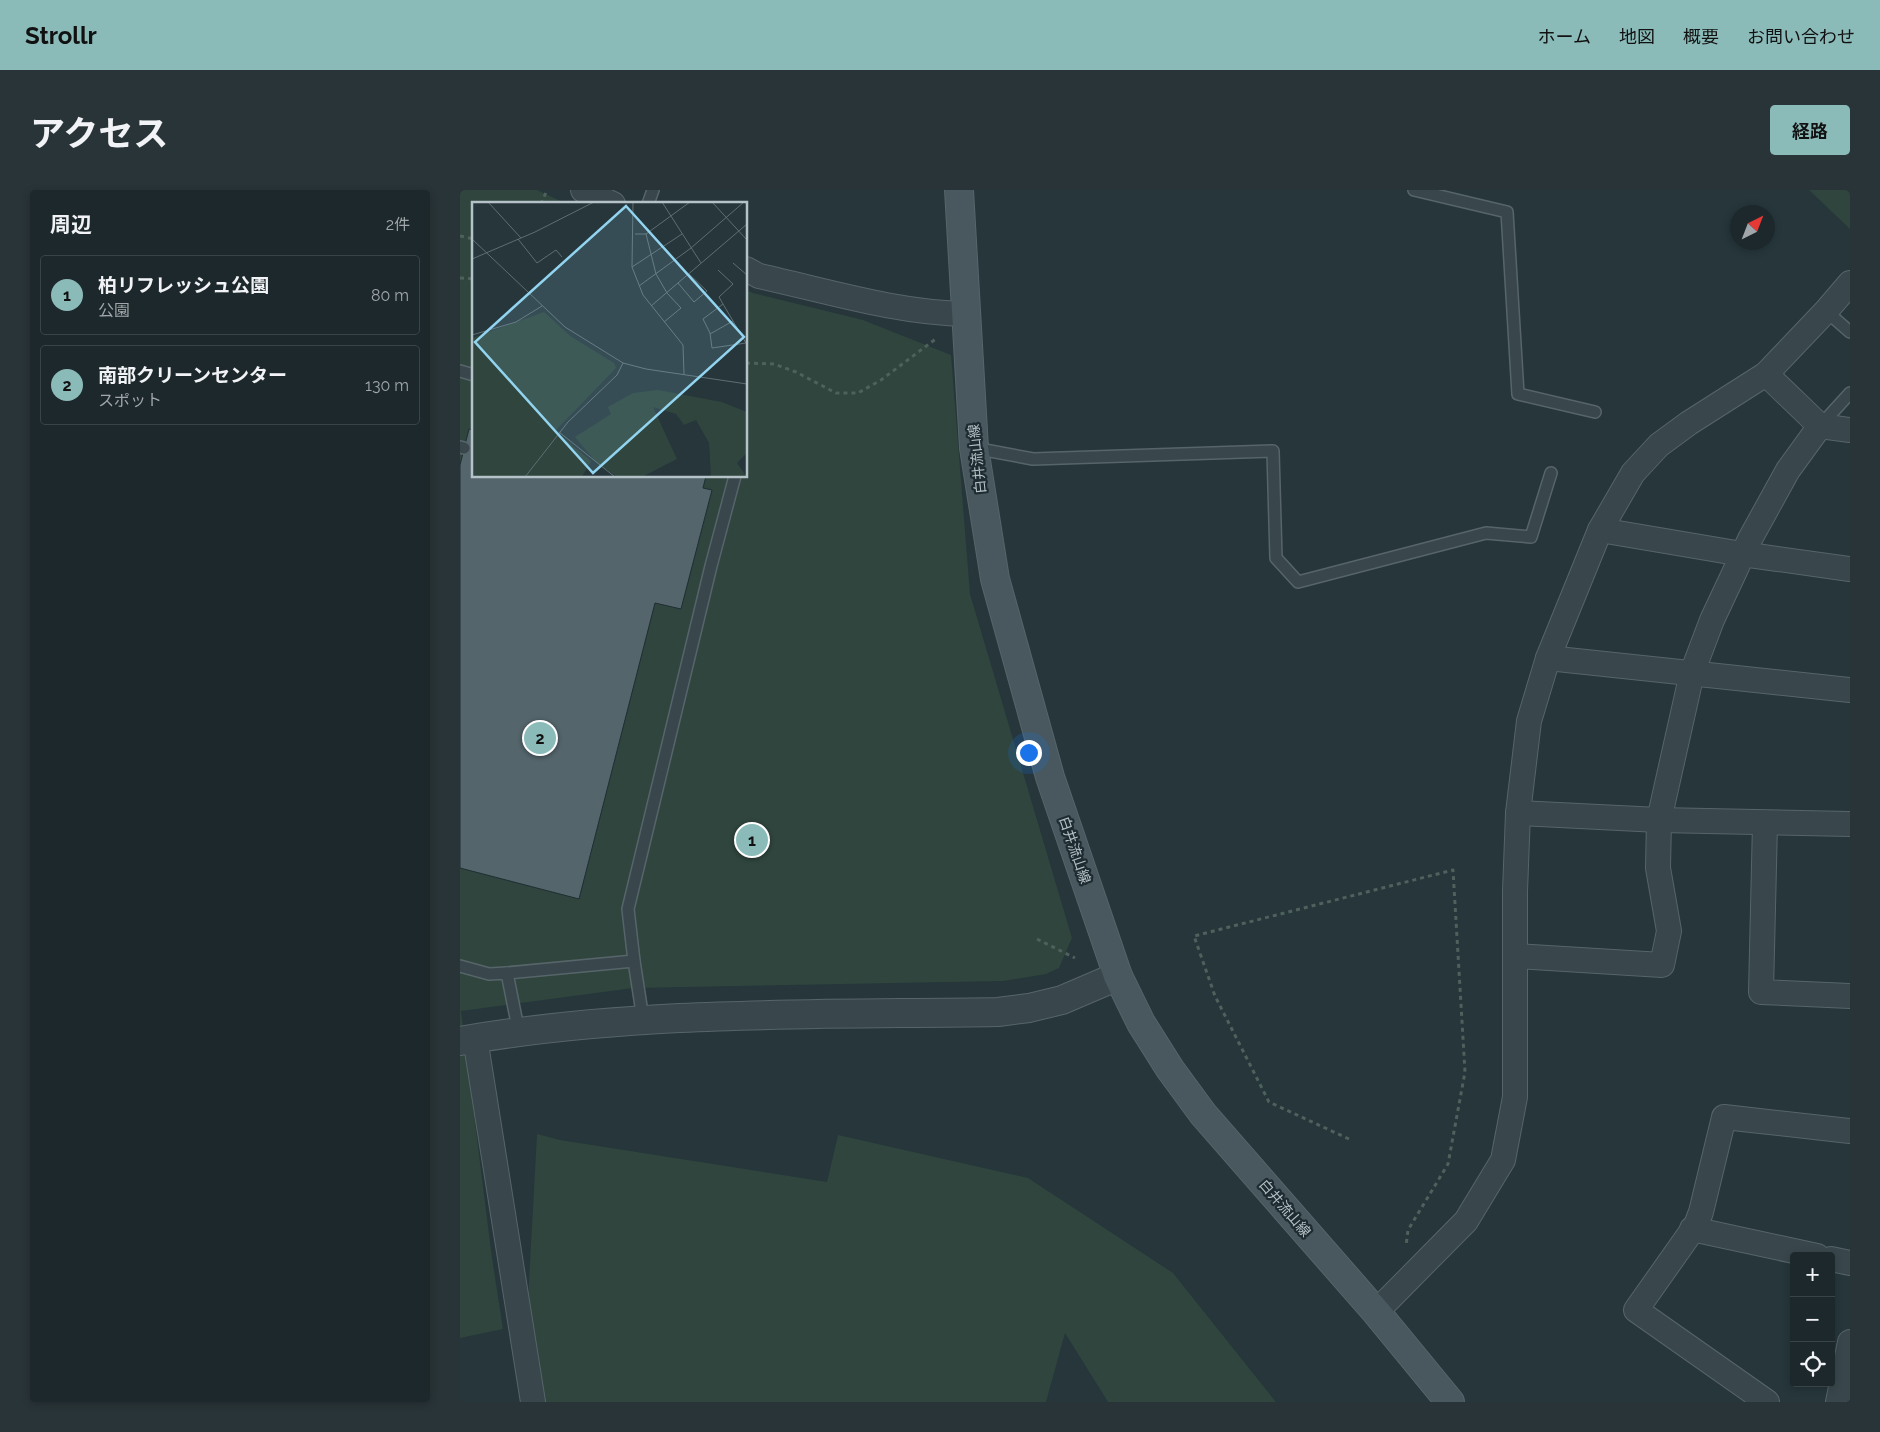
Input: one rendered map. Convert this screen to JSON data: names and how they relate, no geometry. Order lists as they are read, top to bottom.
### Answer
{
  "streets": {
    "main road": ["白井流山線"]
  },
  "north": "top right",
  "page": {
    "header": "Strollr",
    "nav": [
      "ホーム",
      "地図",
      "概要",
      "お問い合わせ"
    ],
    "title": "アクセス",
    "buttons": "経路",
    "heading": ["周辺", "2件"],
    "list": [
      {
        "mark": "1",
        "name": "柏リフレッシュ公園",
        "note": "公園",
        "value": "80 m"
      },
      {
        "mark": "2",
        "name": "南部クリーンセンター",
        "note": "スポット",
        "value": "130 m"
      }
    ],
    "pins": ["2", "1"],
    "map_buttons": ["+", "−"]
  }
}
